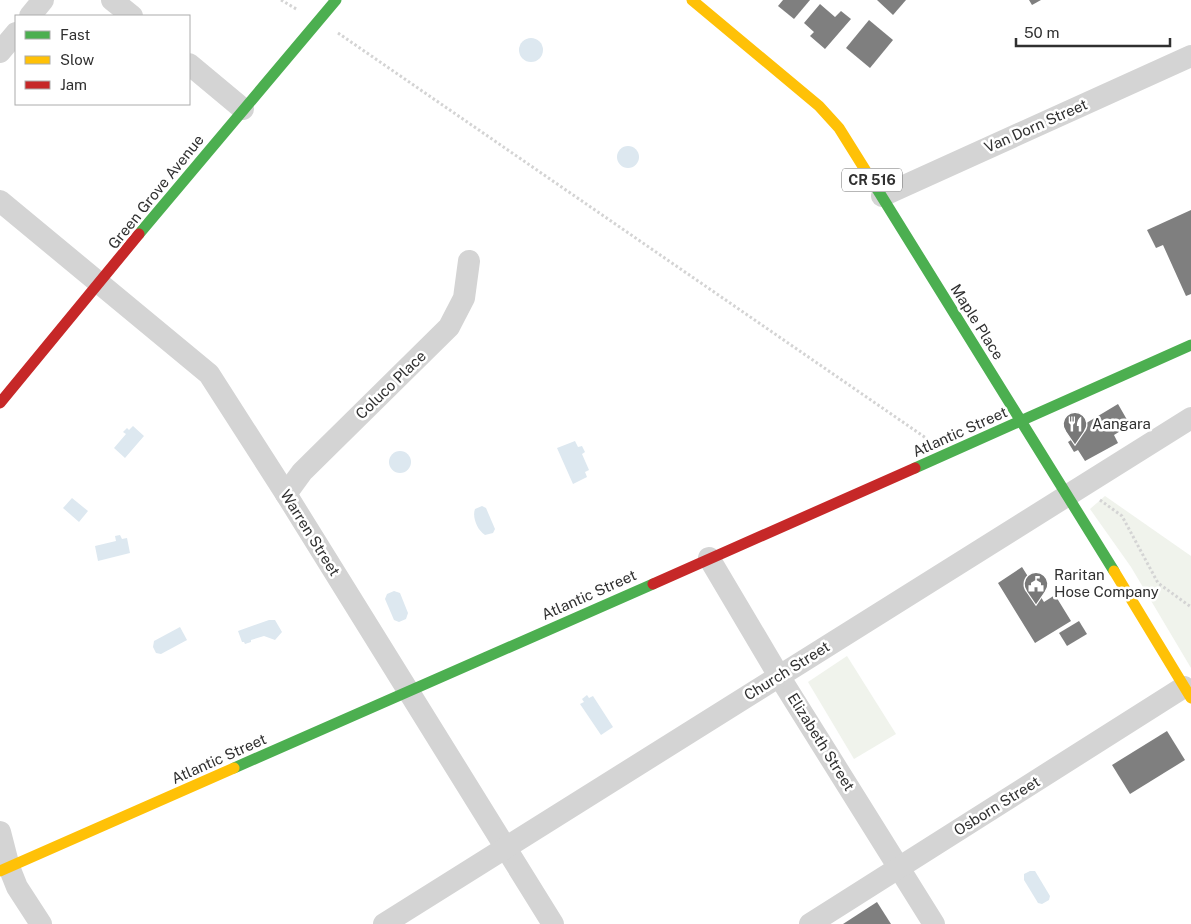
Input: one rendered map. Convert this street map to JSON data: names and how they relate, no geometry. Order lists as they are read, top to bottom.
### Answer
{
  "streets": {
    "street": [
      "Van Dorn Street",
      "CR 516",
      "Green Grove Avenue",
      "Maple Place",
      "Coluco Place",
      "Atlantic Street",
      "Warren Street",
      "Church Street",
      "Elizabeth Street",
      "Osborn Street"
    ]
  },
  "crossings": [
    ["Van Dorn Street", "Maple Place"],
    ["Green Grove Avenue", "Warren Street"],
    ["Maple Place", "Atlantic Street"],
    ["Maple Place", "Church Street"],
    ["Maple Place", "Osborn Street"],
    ["Coluco Place", "Warren Street"],
    ["Atlantic Street", "Warren Street"],
    ["Atlantic Street", "Elizabeth Street"],
    ["Warren Street", "Church Street"],
    ["Church Street", "Elizabeth Street"],
    ["Elizabeth Street", "Osborn Street"]
  ],
  "places": {
    "restaurant": ["Aangara"],
    "public building": ["Raritan Hose Company"]
  },
  "legend": ["Fast", "Slow", "Jam"],
  "scale_bar": "50 m"
}
